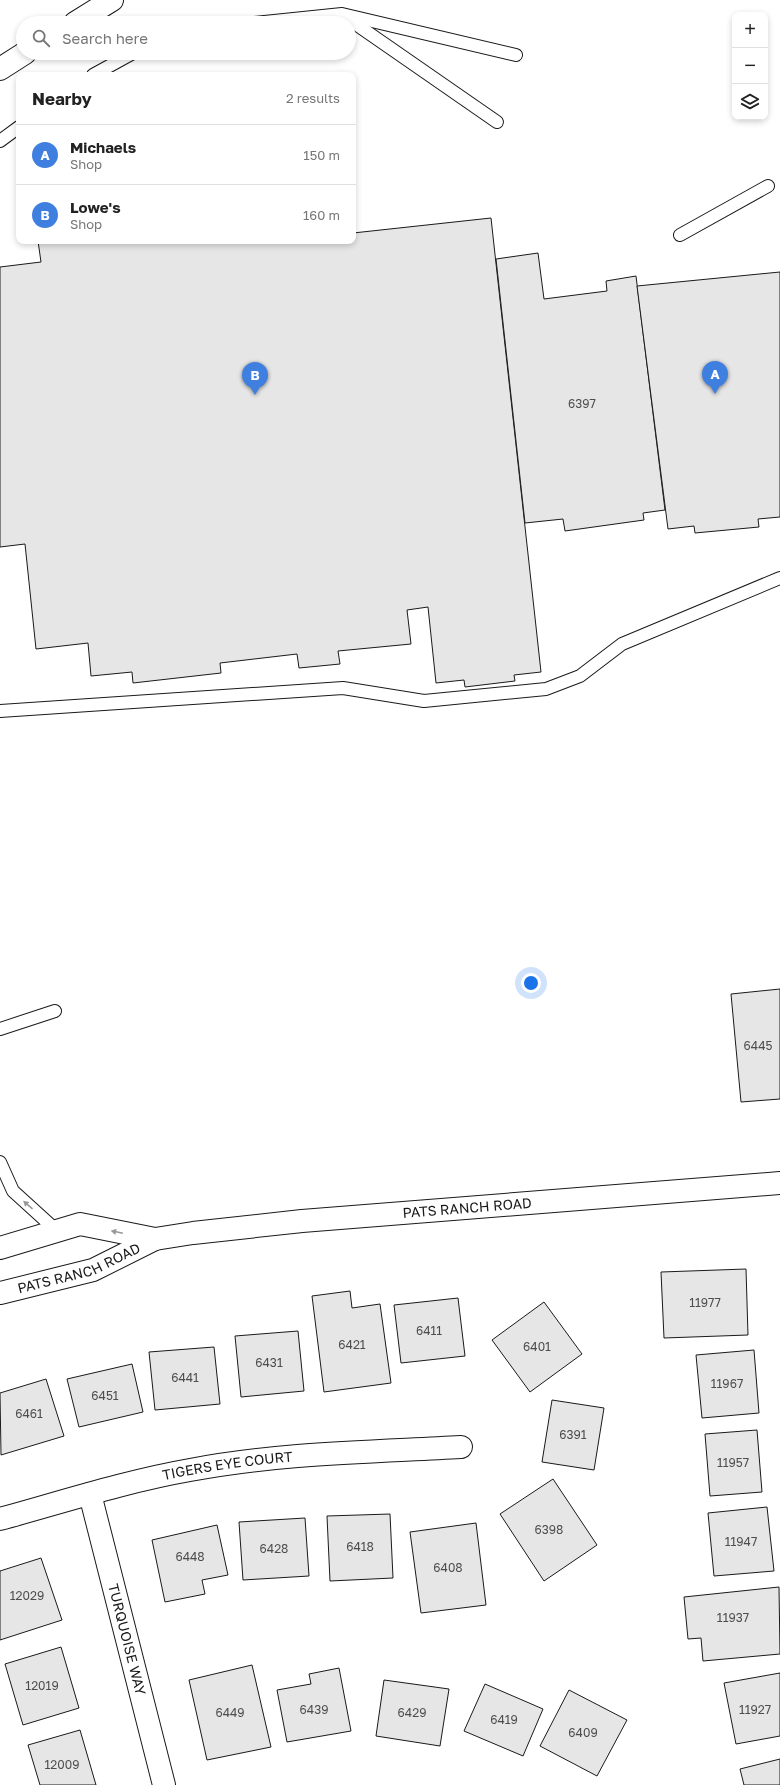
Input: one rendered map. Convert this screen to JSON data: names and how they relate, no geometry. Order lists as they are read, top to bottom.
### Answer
{
  "streets": {
    "main road": ["PATS RANCH ROAD", "TIGERS EYE COURT", "TURQUOISE WAY"]
  },
  "crossings": [
    ["TIGERS EYE COURT", "TURQUOISE WAY"]
  ],
  "house_numbers": [
    "6397",
    "6445",
    "11977",
    "6411",
    "6421",
    "6401",
    "6431",
    "6441",
    "11967",
    "6451",
    "6461",
    "6391",
    "11957",
    "6398",
    "11947",
    "6418",
    "6428",
    "6448",
    "6408",
    "12029",
    "11937",
    "12019",
    "6439",
    "11927",
    "6449",
    "6429",
    "6419",
    "6409",
    "12009"
  ],
  "page": {
    "map_buttons": ["+", "−"],
    "search": "Search here",
    "heading": ["Nearby", "2 results"],
    "list": [
      {
        "mark": "A",
        "name": "Michaels",
        "note": "Shop",
        "value": "150 m"
      },
      {
        "mark": "B",
        "name": "Lowe's",
        "note": "Shop",
        "value": "160 m"
      }
    ],
    "pins": ["A", "B"]
  }
}
